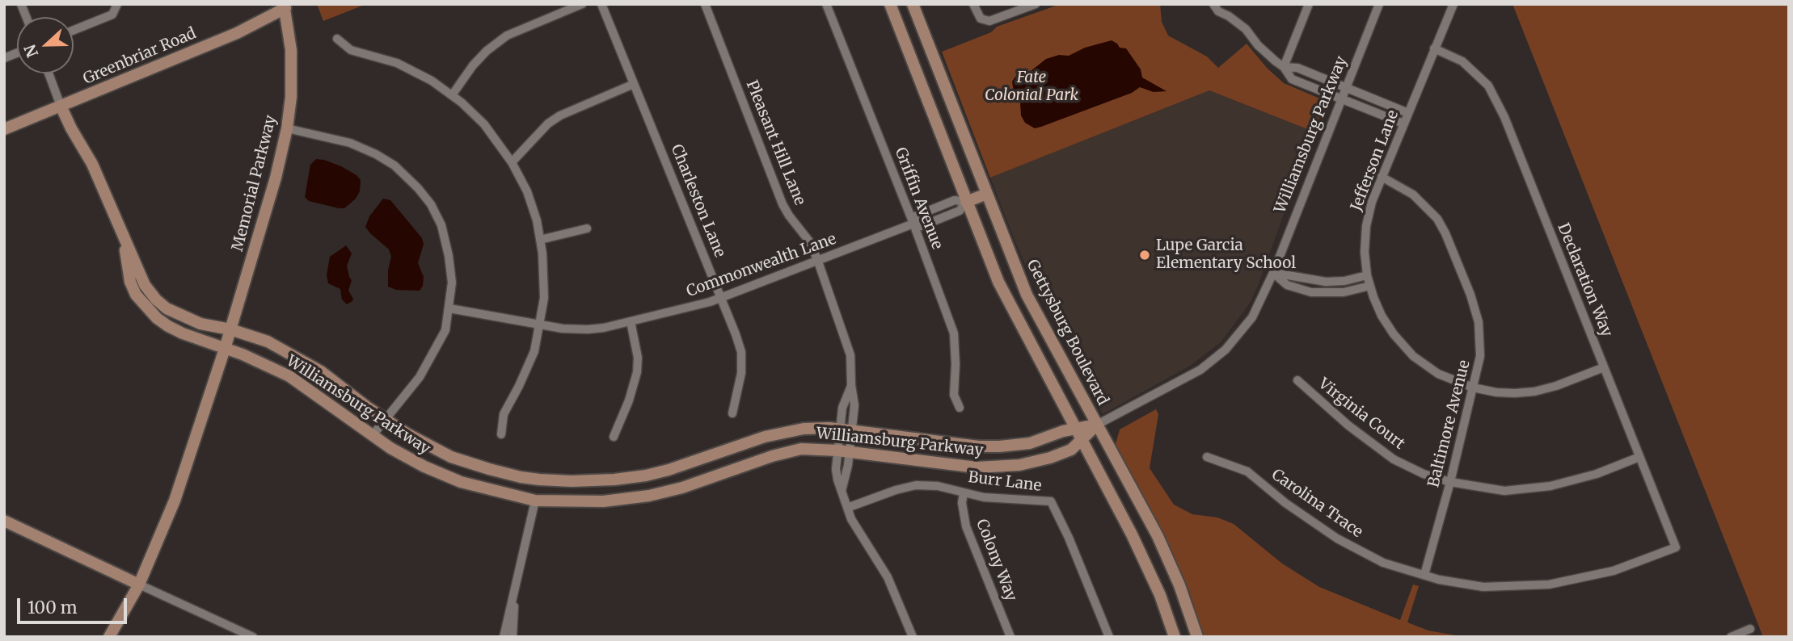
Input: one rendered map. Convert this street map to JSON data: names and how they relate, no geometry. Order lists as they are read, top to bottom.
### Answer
{
  "streets": {
    "street": [
      "Greenbriar Road",
      "Williamsburg Parkway",
      "Pleasant Hill Lane",
      "Jefferson Lane",
      "Memorial Parkway",
      "Griffin Avenue",
      "Charleston Lane",
      "Commonwealth Lane",
      "Declaration Way",
      "Gettysburg Boulevard",
      "Virginia Court",
      "Baltimore Avenue",
      "Burr Lane",
      "Carolina Trace",
      "Colony Way"
    ]
  },
  "crossings": [
    ["Greenbriar Road", "Memorial Parkway"],
    ["Williamsburg Parkway", "Pleasant Hill Lane"],
    ["Williamsburg Parkway", "Memorial Parkway"],
    ["Williamsburg Parkway", "Gettysburg Boulevard"],
    ["Pleasant Hill Lane", "Commonwealth Lane"],
    ["Pleasant Hill Lane", "Burr Lane"],
    ["Jefferson Lane", "Declaration Way"],
    ["Jefferson Lane", "Baltimore Avenue"],
    ["Griffin Avenue", "Commonwealth Lane"],
    ["Charleston Lane", "Commonwealth Lane"],
    ["Declaration Way", "Virginia Court"],
    ["Declaration Way", "Carolina Trace"],
    ["Virginia Court", "Baltimore Avenue"],
    ["Baltimore Avenue", "Carolina Trace"],
    ["Burr Lane", "Colony Way"]
  ],
  "parks": ["Fate Colonial Park"],
  "places": ["Lupe Garcia Elementary School"],
  "scale_bar": "100 m",
  "north": "left"
}
